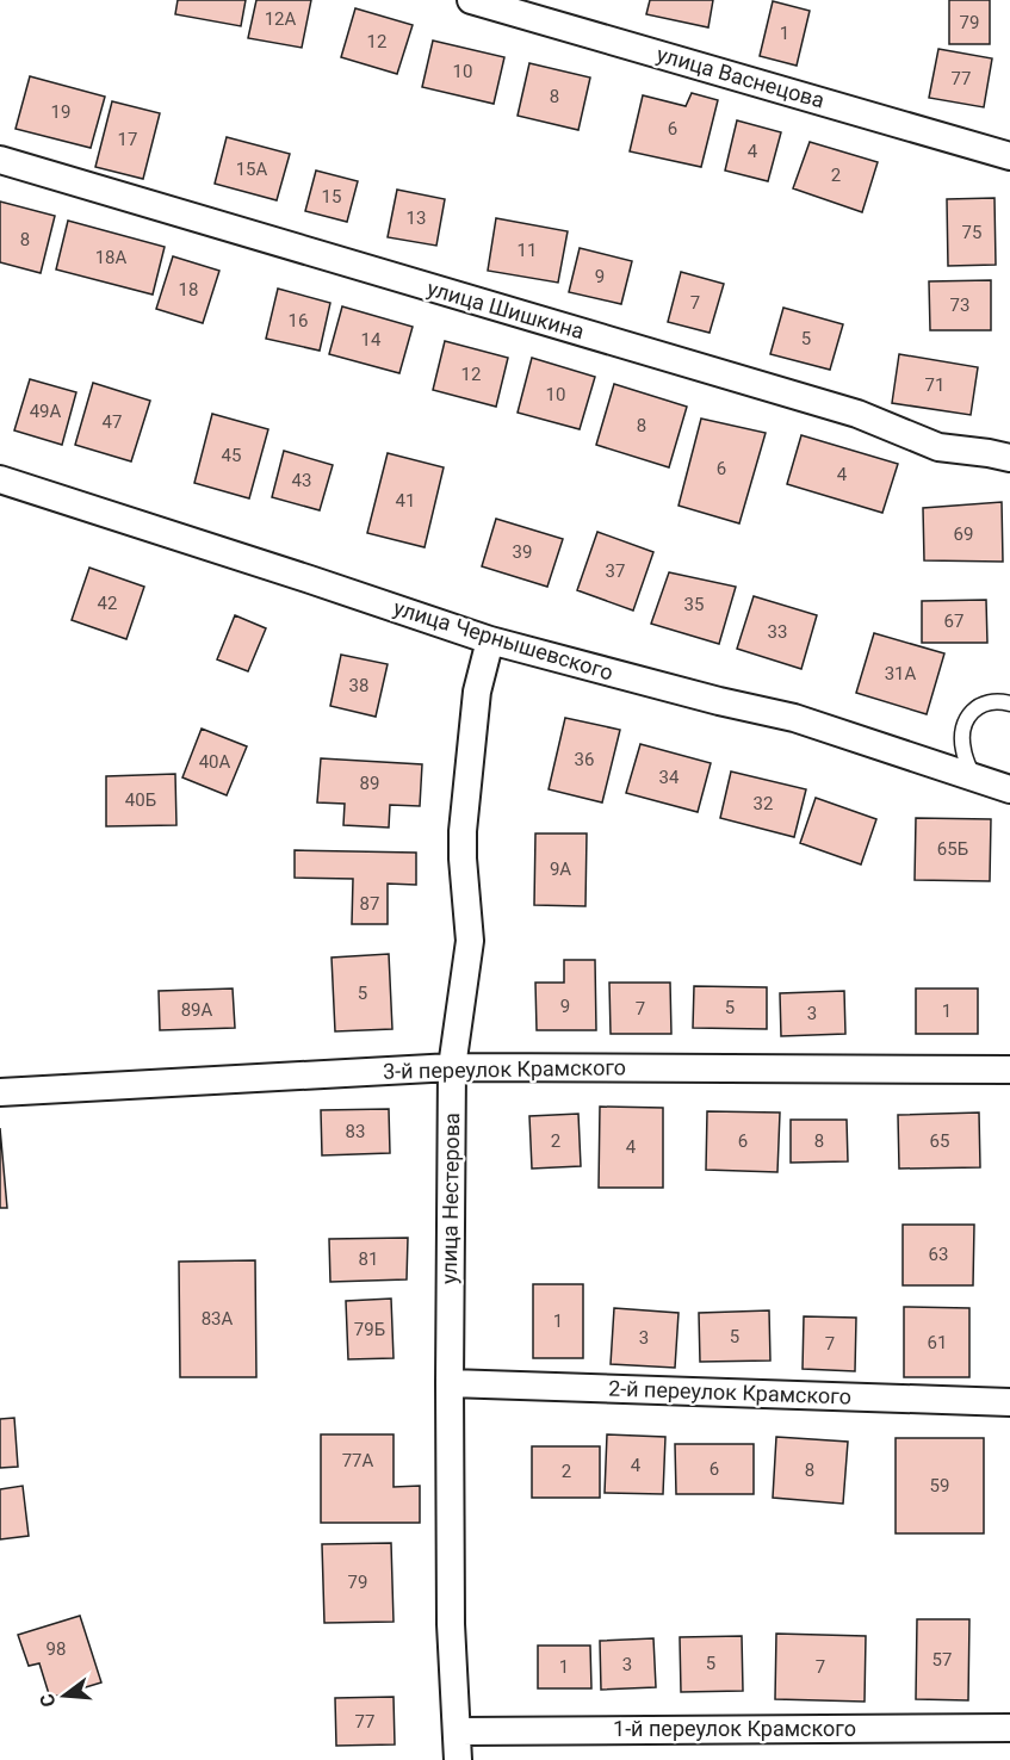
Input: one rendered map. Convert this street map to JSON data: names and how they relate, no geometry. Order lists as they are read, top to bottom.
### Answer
{
  "streets": {
    "street": [
      "улица Васнецова",
      "улица Шишкина",
      "улица Чернышевского",
      "3-й переулок Крамского",
      "улица Нестерова",
      "2-й переулок Крамского",
      "1-й переулок Крамского"
    ]
  },
  "crossings": [
    ["улица Чернышевского", "улица Нестерова"],
    ["3-й переулок Крамского", "улица Нестерова"],
    ["улица Нестерова", "2-й переулок Крамского"],
    ["улица Нестерова", "1-й переулок Крамского"]
  ],
  "house_numbers": [
    "12А",
    "79",
    "1",
    "12",
    "10",
    "77",
    "8",
    "19",
    "6",
    "17",
    "4",
    "15А",
    "2",
    "15",
    "13",
    "75",
    "8",
    "11",
    "18А",
    "9",
    "18",
    "7",
    "73",
    "16",
    "5",
    "14",
    "12",
    "71",
    "10",
    "49А",
    "47",
    "8",
    "45",
    "6",
    "4",
    "43",
    "41",
    "69",
    "39",
    "37",
    "42",
    "35",
    "67",
    "33",
    "31А",
    "38",
    "36",
    "40А",
    "34",
    "89",
    "40Б",
    "32",
    "65Б",
    "9А",
    "87",
    "5",
    "9",
    "5",
    "7",
    "89А",
    "1",
    "3",
    "83",
    "2",
    "6",
    "8",
    "65",
    "4",
    "63",
    "81",
    "83А",
    "1",
    "79Б",
    "5",
    "3",
    "61",
    "7",
    "77А",
    "4",
    "6",
    "8",
    "2",
    "59",
    "79",
    "98",
    "57",
    "5",
    "3",
    "1",
    "7",
    "77"
  ],
  "north": "left"
}
